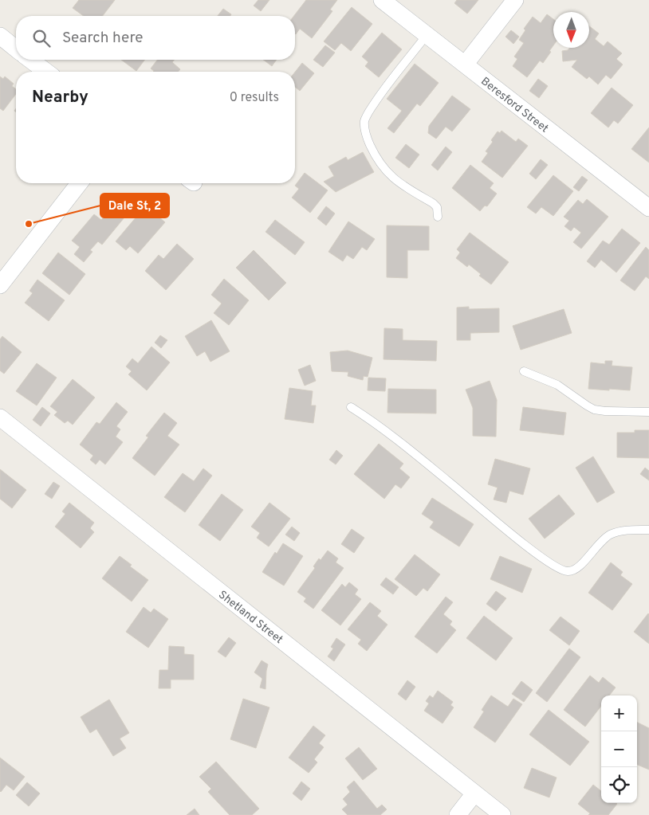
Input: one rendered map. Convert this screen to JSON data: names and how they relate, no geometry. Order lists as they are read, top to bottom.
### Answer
{
  "streets": {
    "street": ["Beresford Street", "Shetland Street"]
  },
  "places": ["Dale St, 2"],
  "north": "bottom",
  "page": {
    "search": "Search here",
    "heading": ["Nearby", "0 results"],
    "map_buttons": ["+", "−"]
  }
}
